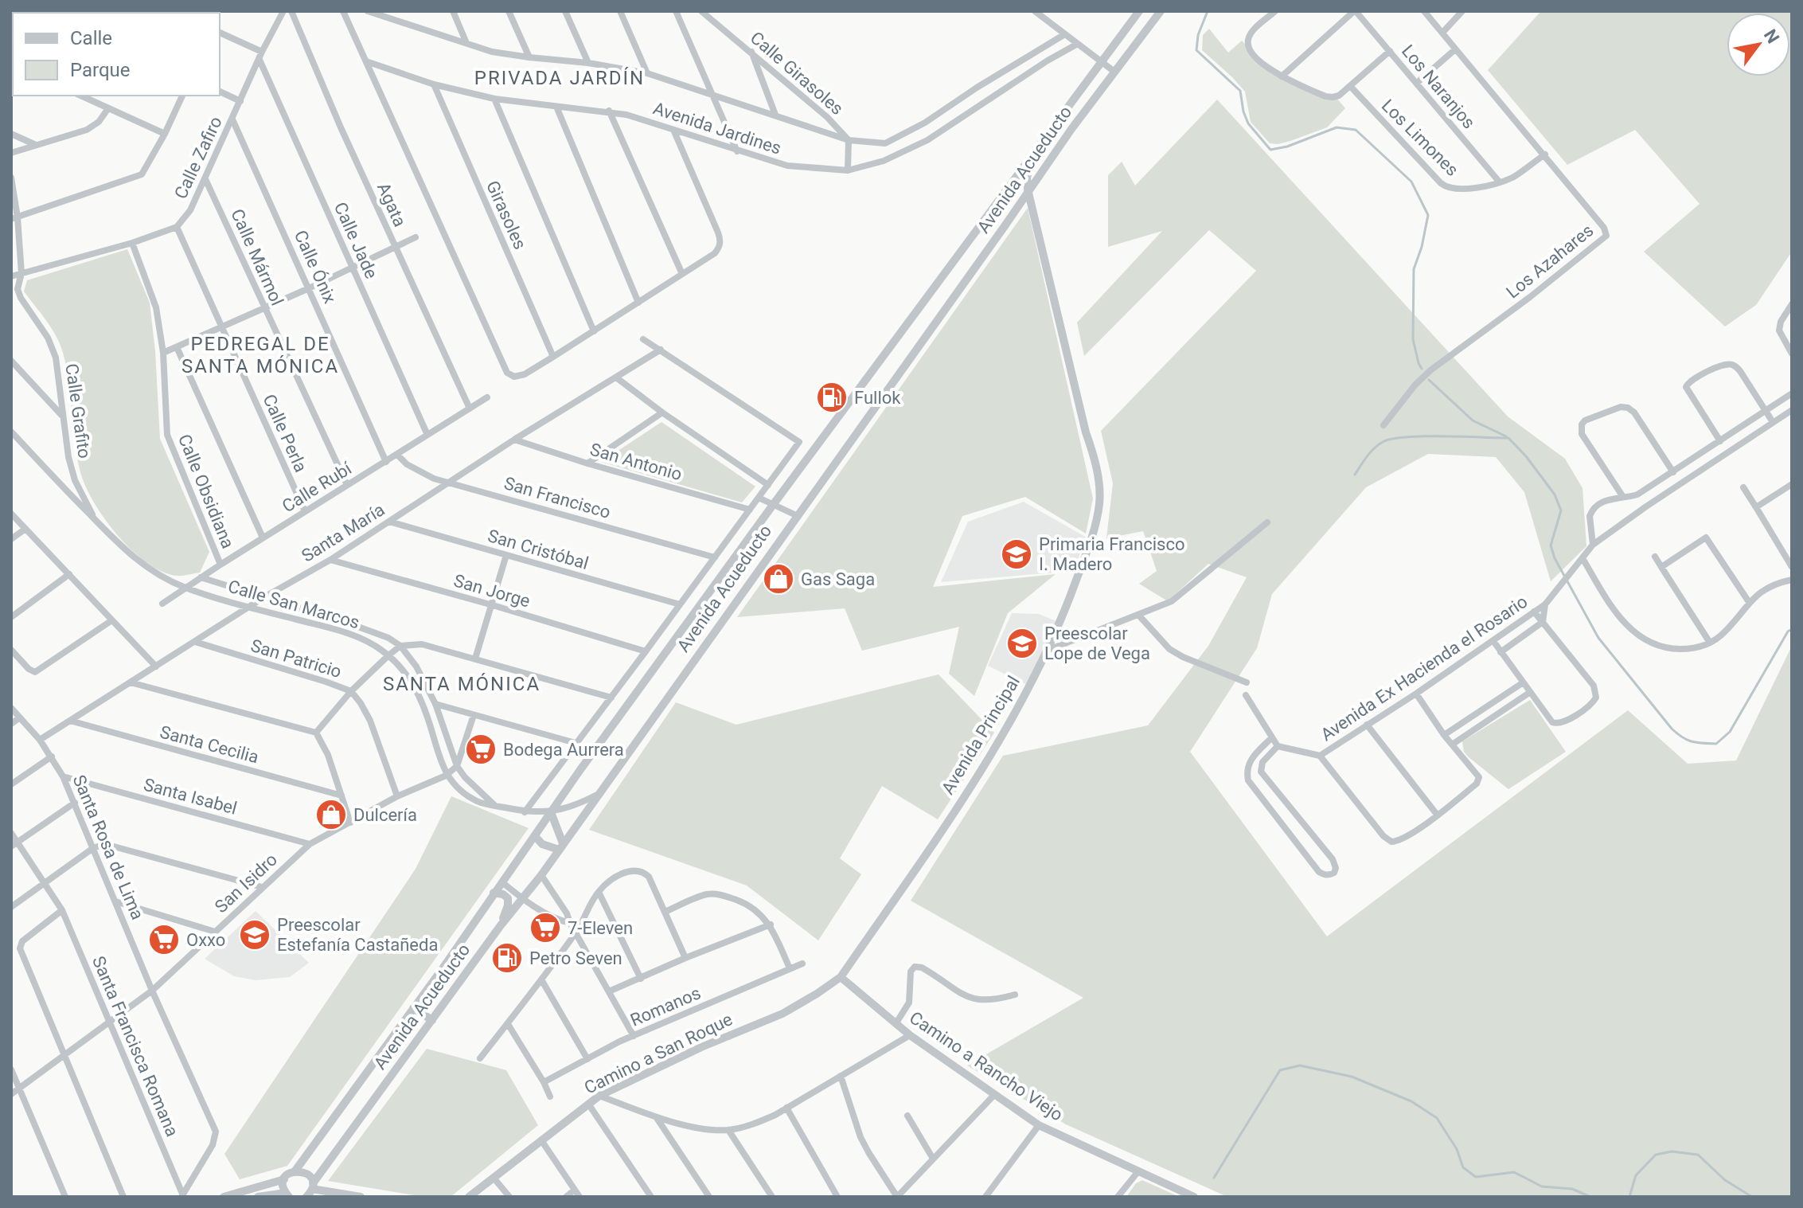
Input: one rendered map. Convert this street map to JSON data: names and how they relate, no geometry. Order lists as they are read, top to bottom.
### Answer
{
  "streets": {
    "street": [
      "Calle Girasoles",
      "Los Naranjos",
      "Avenida Jardines",
      "Los Limones",
      "Calle Zafiro",
      "Avenida Acueducto",
      "Agata",
      "Girasoles",
      "Calle Jade",
      "Calle Mármol",
      "Los Azahares",
      "Calle Ónix",
      "Calle Grafito",
      "Calle Perla",
      "San Antonio",
      "Calle Rubí",
      "Calle Obsidiana",
      "San Francisco",
      "Santa María",
      "San Cristóbal",
      "San Jorge",
      "Calle San Marcos",
      "San Patricio",
      "Avenida Ex Hacienda el Rosario",
      "Avenida Principal",
      "Santa Cecilia",
      "Santa Isabel",
      "Santa Rosa de Lima",
      "San Isidro",
      "Romanos",
      "Santa Francisca Romana",
      "Camino a San Roque",
      "Camino a Rancho Viejo"
    ]
  },
  "crossings": [
    ["Calle Girasoles", "Avenida Jardines"],
    ["Los Naranjos", "Los Limones"],
    ["Avenida Jardines", "Girasoles"],
    ["Los Limones", "Los Azahares"],
    ["Calle Zafiro", "Calle Jade"],
    ["Calle Zafiro", "Calle Mármol"],
    ["Calle Zafiro", "Calle Ónix"],
    ["Calle Zafiro", "Calle Perla"],
    ["Avenida Acueducto", "Calle San Marcos"],
    ["Avenida Acueducto", "Avenida Principal"],
    ["Agata", "Calle Rubí"],
    ["Calle Jade", "Calle Rubí"],
    ["Calle Mármol", "Calle Rubí"],
    ["Calle Ónix", "Calle Rubí"],
    ["Calle Grafito", "Calle San Marcos"],
    ["Calle Perla", "Calle Rubí"],
    ["San Antonio", "Santa María"],
    ["Calle Rubí", "Calle Obsidiana"],
    ["Calle Rubí", "San Francisco"],
    ["Calle Rubí", "Calle San Marcos"],
    ["San Francisco", "Santa María"],
    ["Santa María", "San Cristóbal"],
    ["Santa María", "San Jorge"],
    ["Santa María", "Calle San Marcos"],
    ["Santa María", "San Patricio"],
    ["Santa María", "Santa Cecilia"],
    ["Santa María", "Santa Rosa de Lima"],
    ["Calle San Marcos", "San Isidro"],
    ["San Patricio", "San Isidro"],
    ["Avenida Principal", "Camino a San Roque"],
    ["Avenida Principal", "Camino a Rancho Viejo"],
    ["Santa Isabel", "Santa Rosa de Lima"],
    ["Santa Isabel", "San Isidro"],
    ["Santa Rosa de Lima", "San Isidro"],
    ["Santa Rosa de Lima", "Santa Francisca Romana"],
    ["San Isidro", "Santa Francisca Romana"],
    ["Camino a San Roque", "Camino a Rancho Viejo"]
  ],
  "districts": ["PRIVADA JARDÍN", "PEDREGAL DE SANTA MÓNICA", "SANTA MÓNICA"],
  "places": {
    "fuel station": ["Fullok", "Petro Seven"],
    "school or university": ["Primaria Francisco I. Madero", "Preescolar Lope de Vega", "Preescolar Estefanía Castañeda"],
    "shop": ["Gas Saga", "Dulcería"],
    "supermarket": ["Bodega Aurrera", "7-Eleven", "Oxxo"]
  },
  "legend": ["Calle", "Parque"],
  "north": "top right"
}
